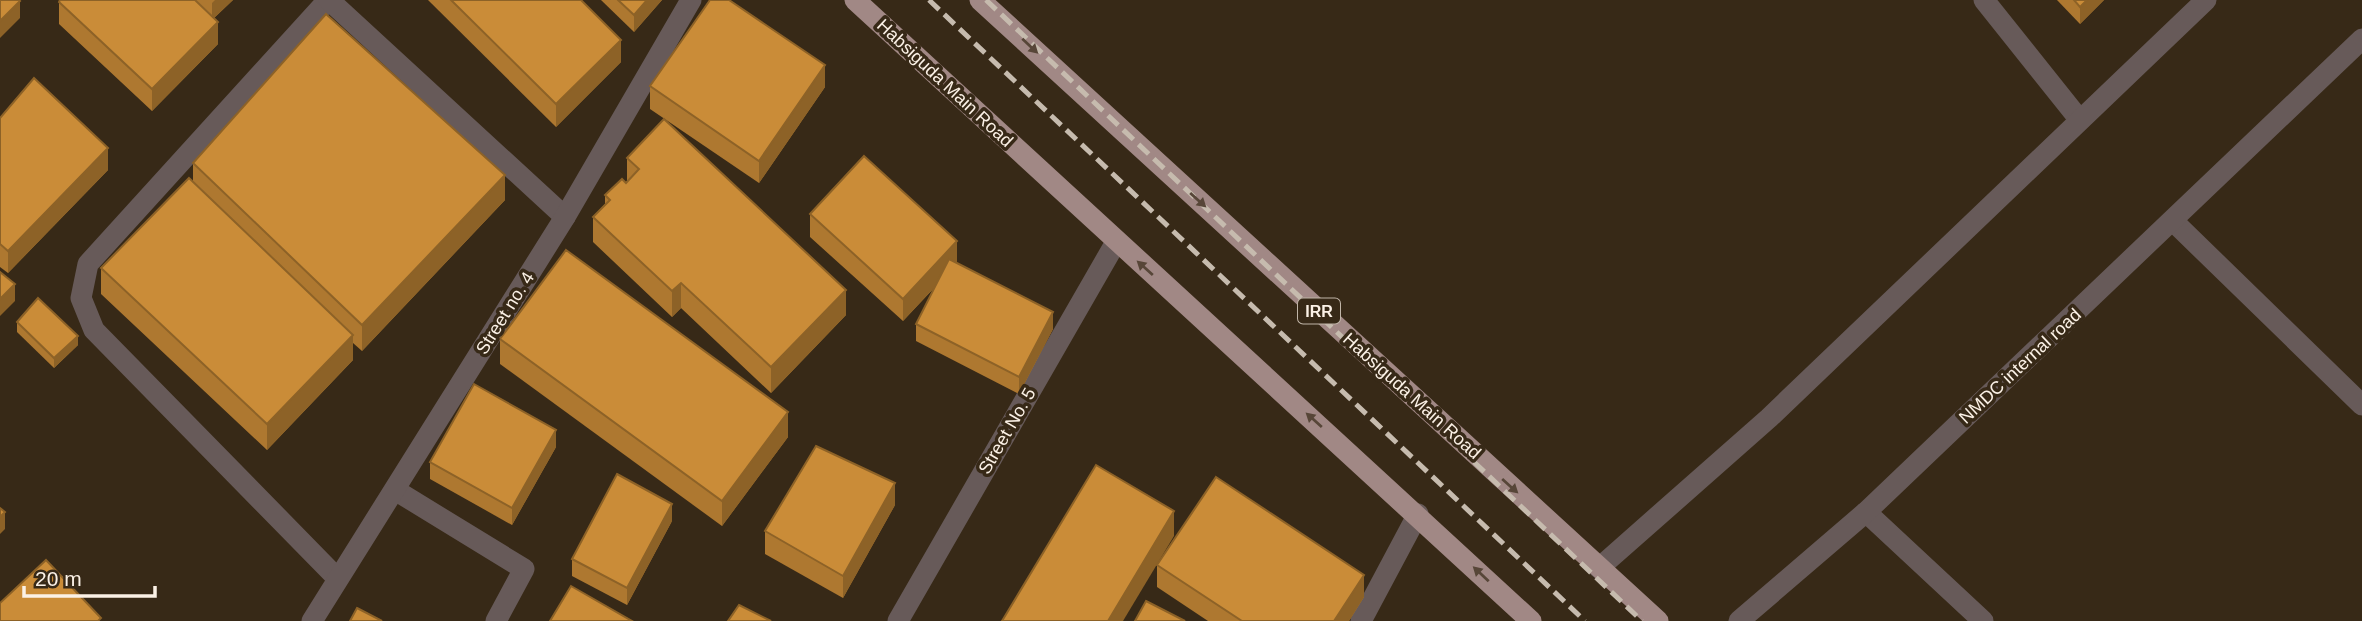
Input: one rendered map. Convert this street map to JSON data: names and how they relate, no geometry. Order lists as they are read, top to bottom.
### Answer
{
  "streets": {
    "main road": ["Habsiguda Main Road", "IRR"],
    "street": ["Street no. 4", "NMDC internal road", "Street No. 5"]
  },
  "crossings": [
    ["Habsiguda Main Road", "Street No. 5"]
  ],
  "scale_bar": "20 m"
}
